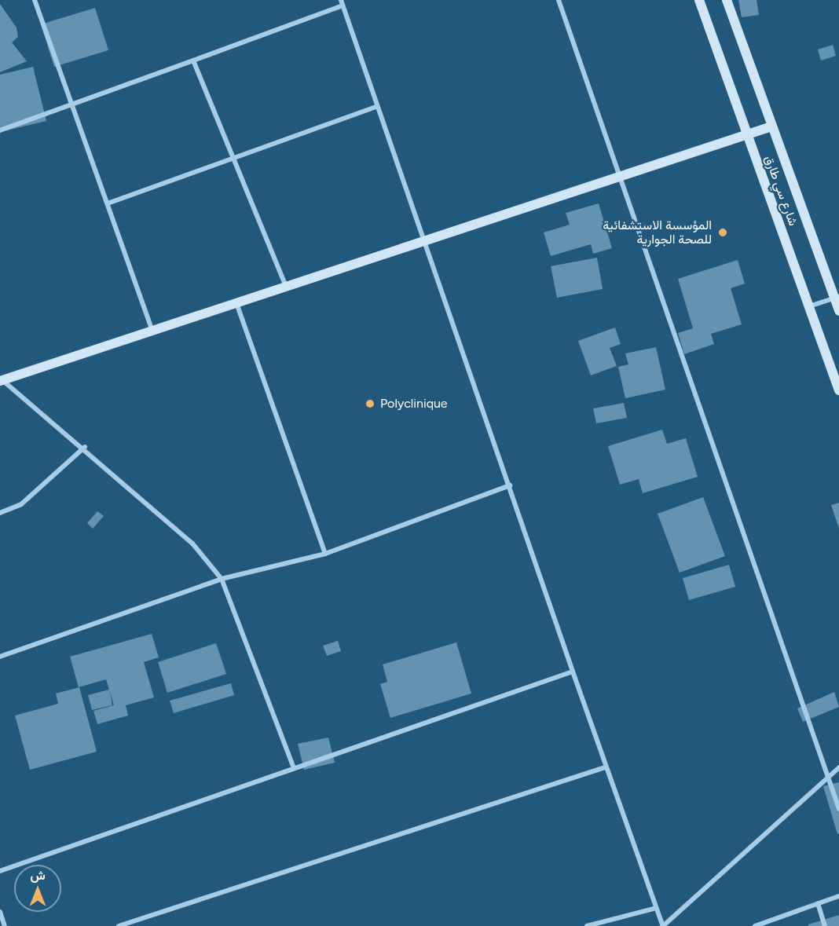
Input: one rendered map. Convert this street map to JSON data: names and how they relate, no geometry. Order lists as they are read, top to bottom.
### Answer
{
  "streets": {
    "street": ["شارع سي طارق"]
  },
  "places": ["المؤسسة الاستشفائية للصحة الجوارية", "Polyclinique"],
  "north": "top"
}
